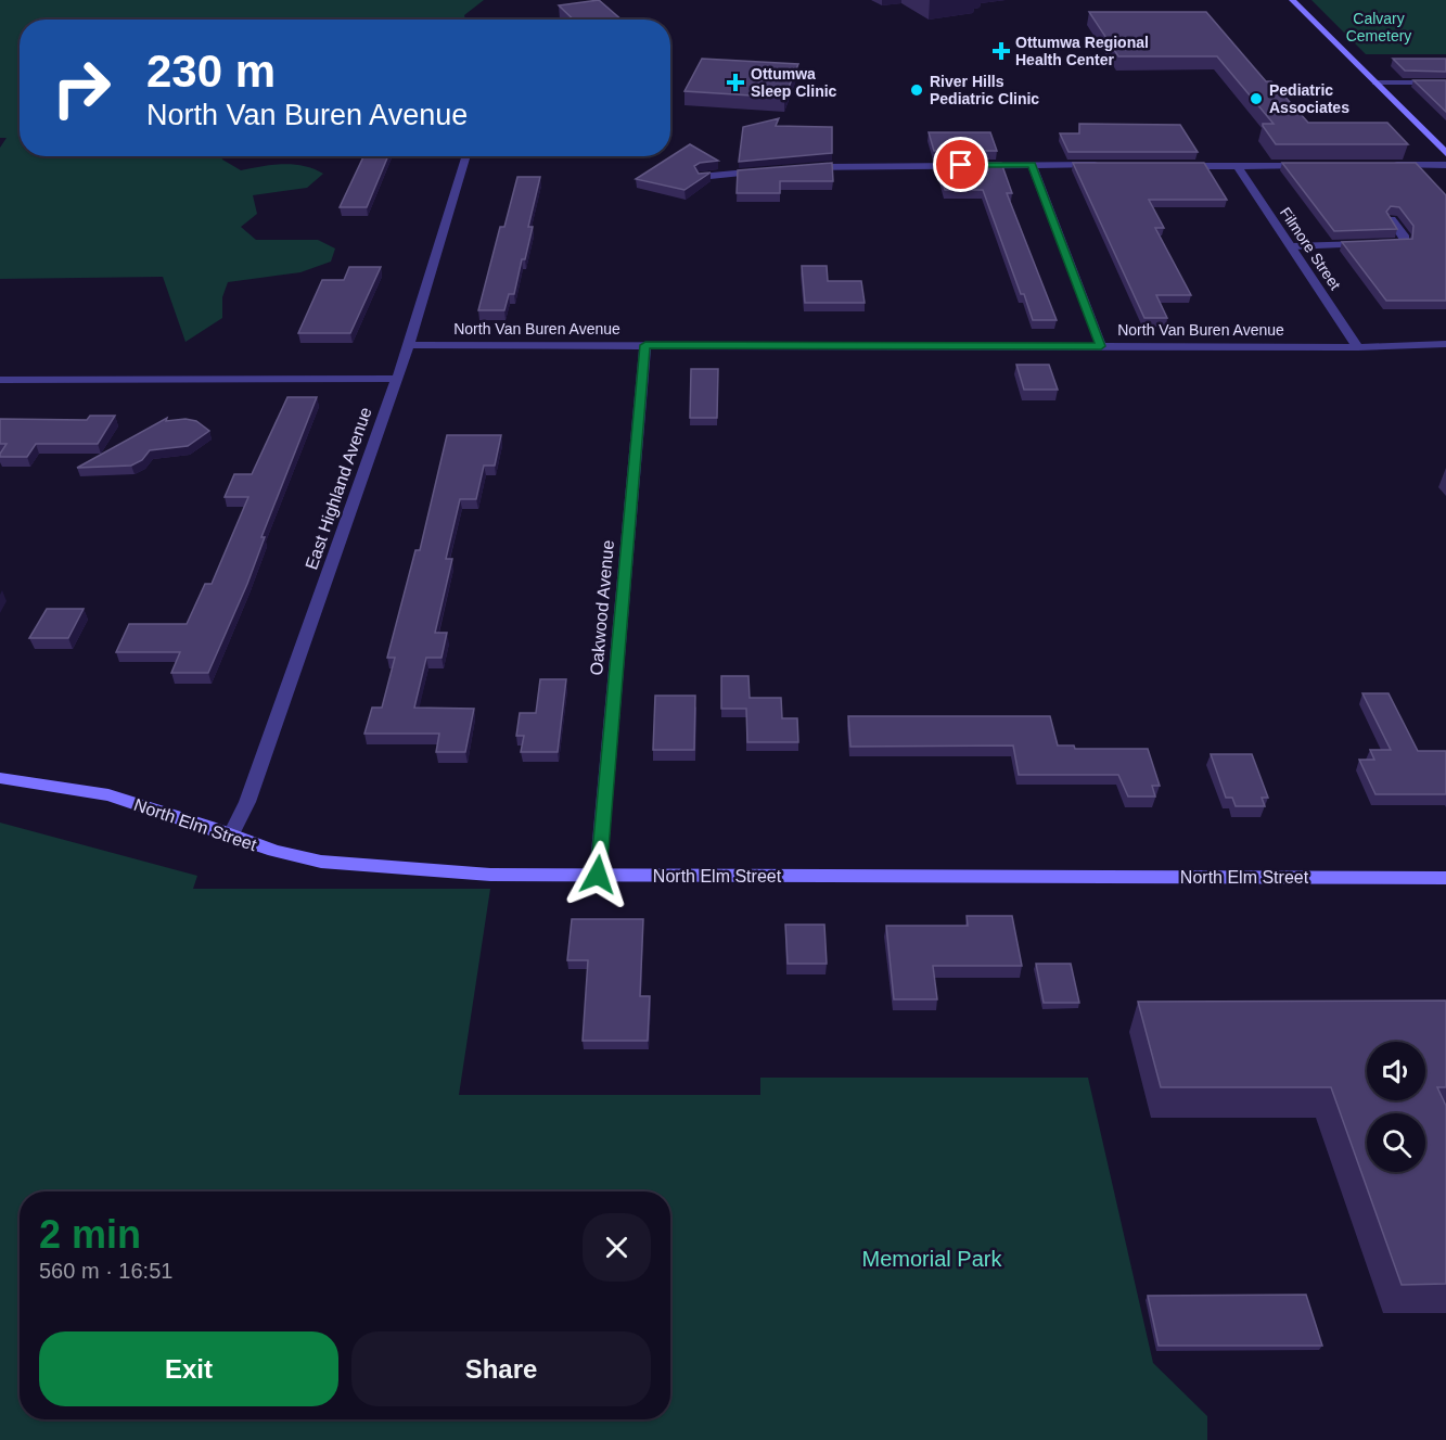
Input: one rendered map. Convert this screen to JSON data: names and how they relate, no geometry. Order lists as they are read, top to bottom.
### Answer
{
  "streets": {
    "street": [
      "Filmore Street",
      "North Van Buren Avenue",
      "East Highland Avenue",
      "Oakwood Avenue",
      "North Elm Street"
    ]
  },
  "crossings": [
    ["Filmore Street", "North Van Buren Avenue"],
    ["North Van Buren Avenue", "East Highland Avenue"],
    ["North Van Buren Avenue", "Oakwood Avenue"],
    ["East Highland Avenue", "North Elm Street"],
    ["Oakwood Avenue", "North Elm Street"]
  ],
  "parks": ["Calvary Cemetery", "Memorial Park"],
  "places": {
    "health": ["Ottumwa Regional Health Center", "Ottumwa Sleep Clinic"],
    "other": ["River Hills Pediatric Clinic", "Pediatric Associates"]
  },
  "page": {
    "turn": ["230 m", "North Van Buren Avenue"],
    "heading": ["2 min", "560 m · 16:51"],
    "buttons": ["Exit", "Share"]
  }
}
